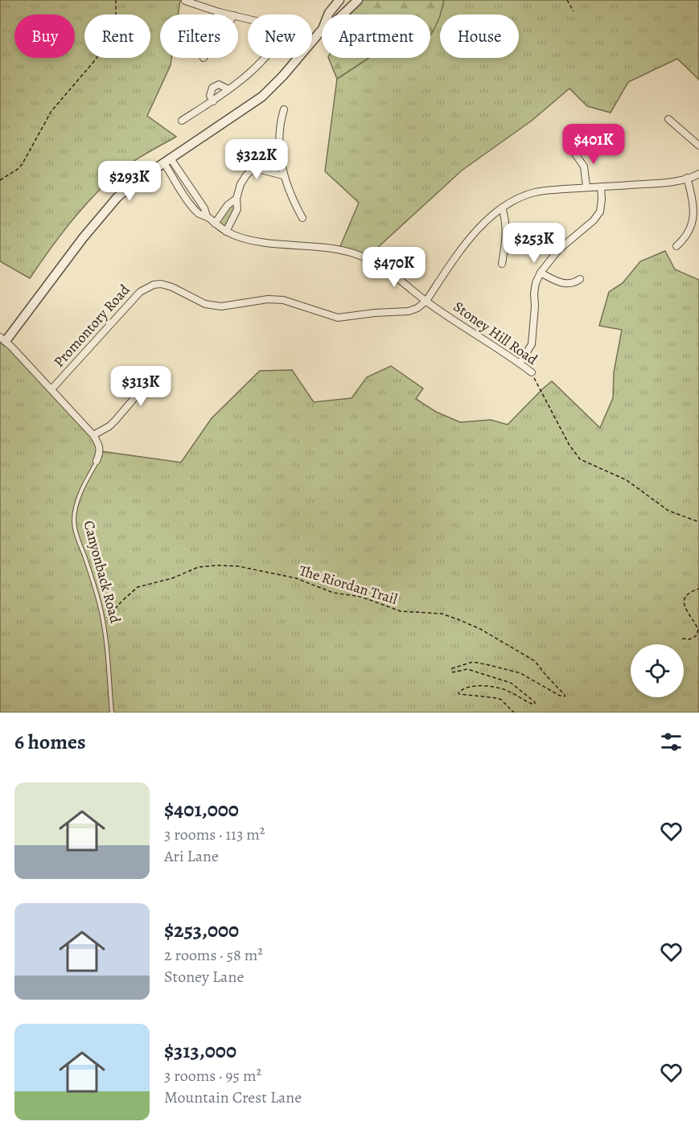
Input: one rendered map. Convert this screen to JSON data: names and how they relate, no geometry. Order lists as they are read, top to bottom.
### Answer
{
  "streets": {
    "street": ["Promontory Road", "Stoney Hill Road", "Canyonback Road"],
    "path": ["The Riordan Trail"]
  },
  "crossings": [
    ["Promontory Road", "Stoney Hill Road"],
    ["Promontory Road", "Canyonback Road"],
    ["Canyonback Road", "The Riordan Trail"]
  ],
  "page": {
    "chip": [
      "Buy",
      "Rent",
      "Filters",
      "New",
      "Apartment",
      "House"
    ],
    "price": [
      "$401K",
      "$322K",
      "$293K",
      "$253K",
      "$470K",
      "$313K"
    ],
    "heading": "6 homes",
    "list": [
      {
        "name": "$401,000",
        "note": "3 rooms · 113 m² · Ari Lane"
      },
      {
        "name": "$253,000",
        "note": "2 rooms · 58 m² · Stoney Lane"
      },
      {
        "name": "$313,000",
        "note": "3 rooms · 95 m² · Mountain Crest Lane"
      }
    ]
  }
}
